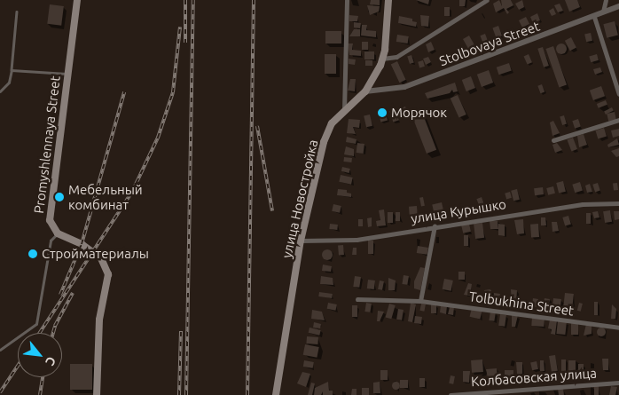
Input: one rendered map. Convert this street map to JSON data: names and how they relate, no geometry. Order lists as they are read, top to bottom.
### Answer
{
  "streets": {
    "main road": ["Promyshlennaya Street", "улица Новостройка"],
    "street": [
      "Stolbovaya Street",
      "улица Курышко",
      "Tolbukhina Street",
      "Колбасовская улица"
    ]
  },
  "crossings": [
    ["Stolbovaya Street", "улица Новостройка"],
    ["улица Новостройка", "улица Курышко"]
  ],
  "places": ["Морячок", "Мебельный комбинат", "Стройматериалы"],
  "north": "bottom right"
}
